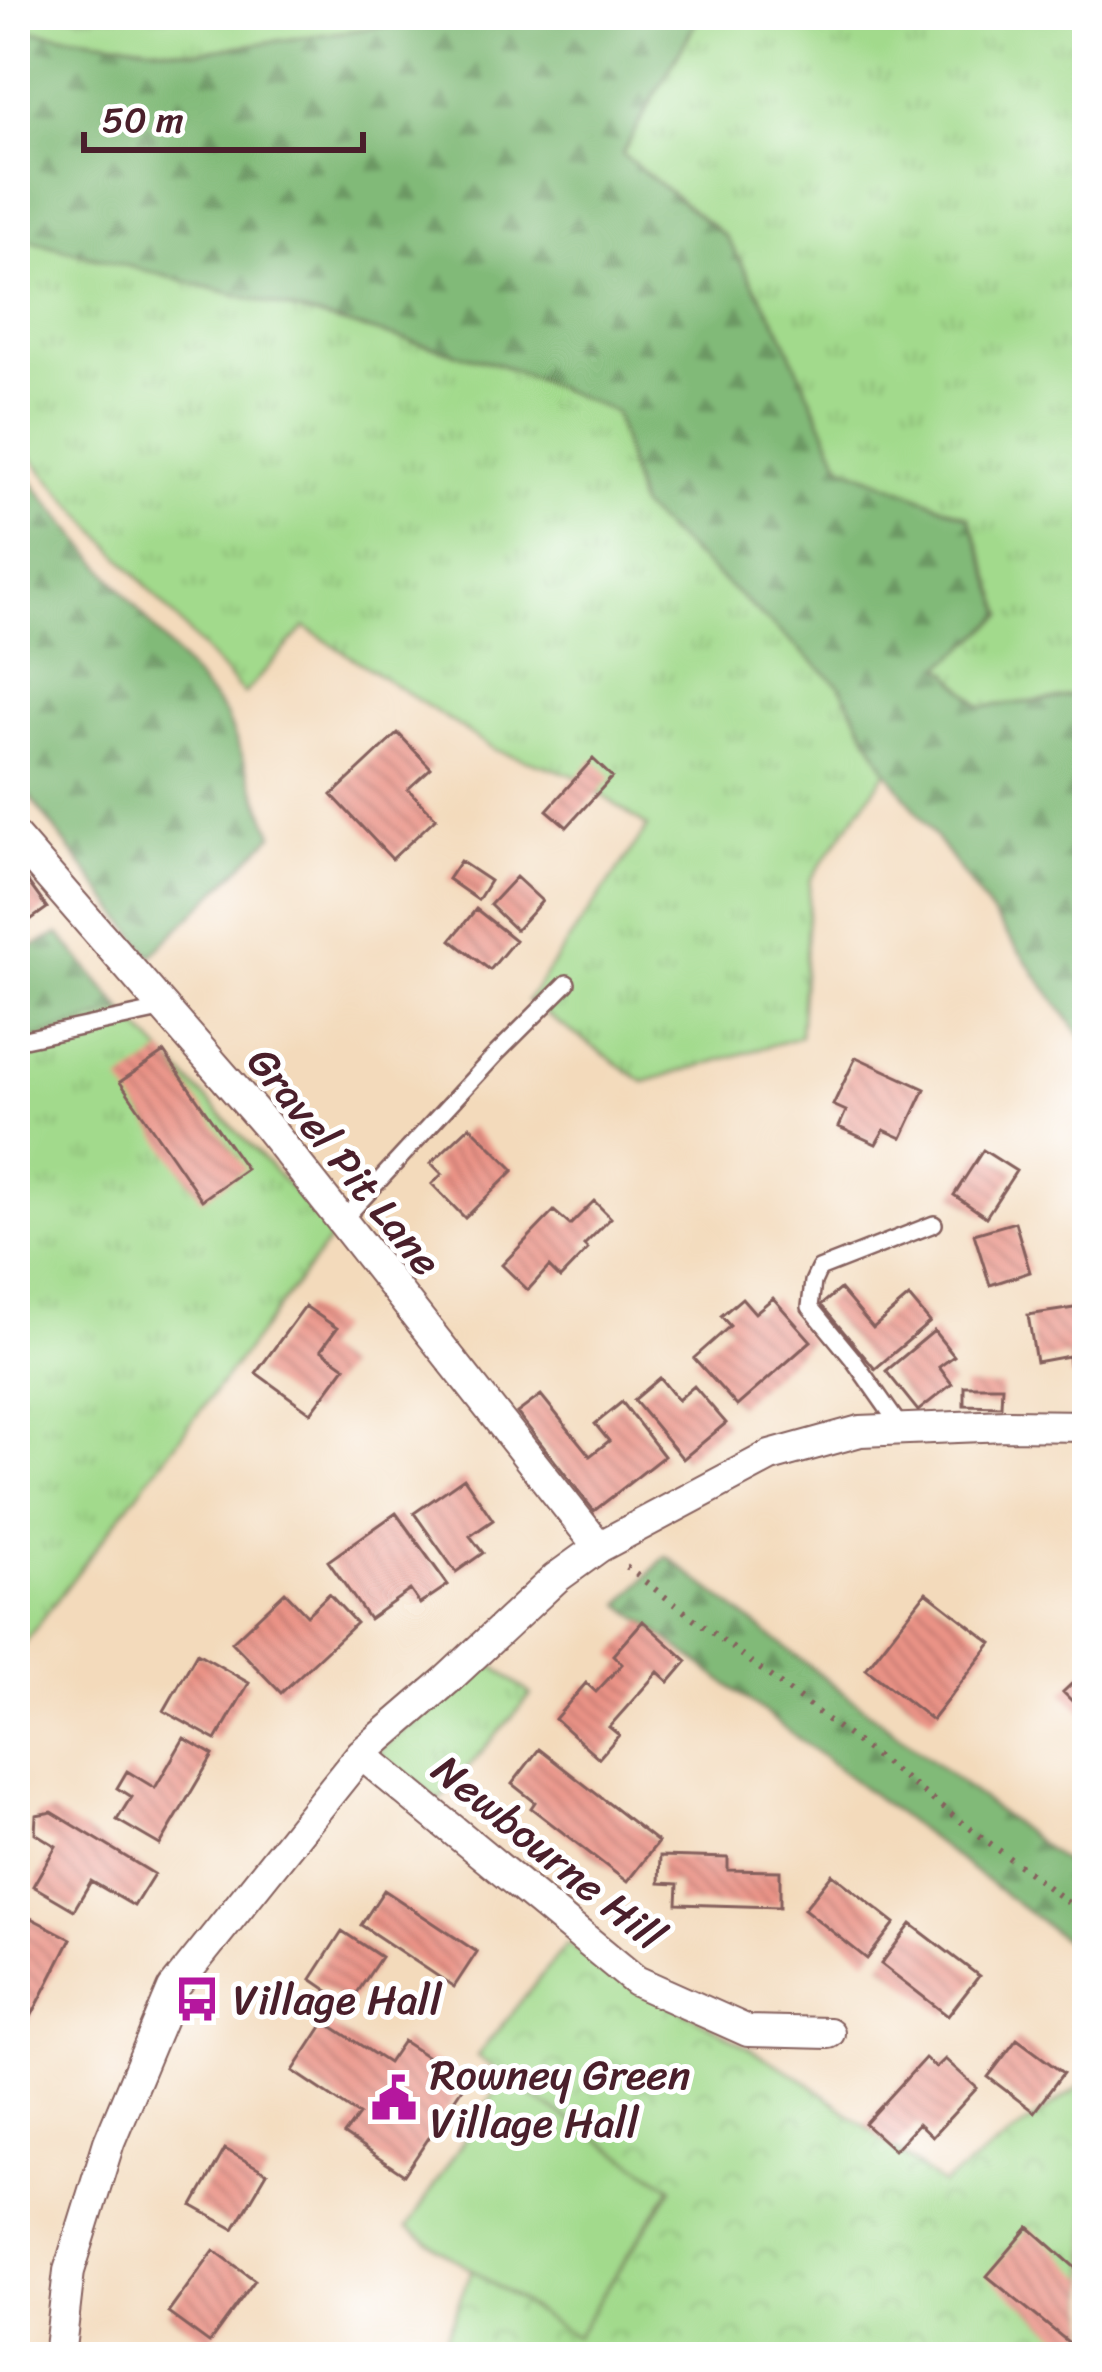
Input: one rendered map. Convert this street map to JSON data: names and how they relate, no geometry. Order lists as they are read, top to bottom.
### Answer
{
  "streets": {
    "street": ["Gravel Pit Lane", "Newbourne Hill"]
  },
  "places": {
    "bus stop": ["Village Hall"],
    "public building": ["Rowney Green Village Hall"]
  },
  "scale_bar": "50 m"
}
